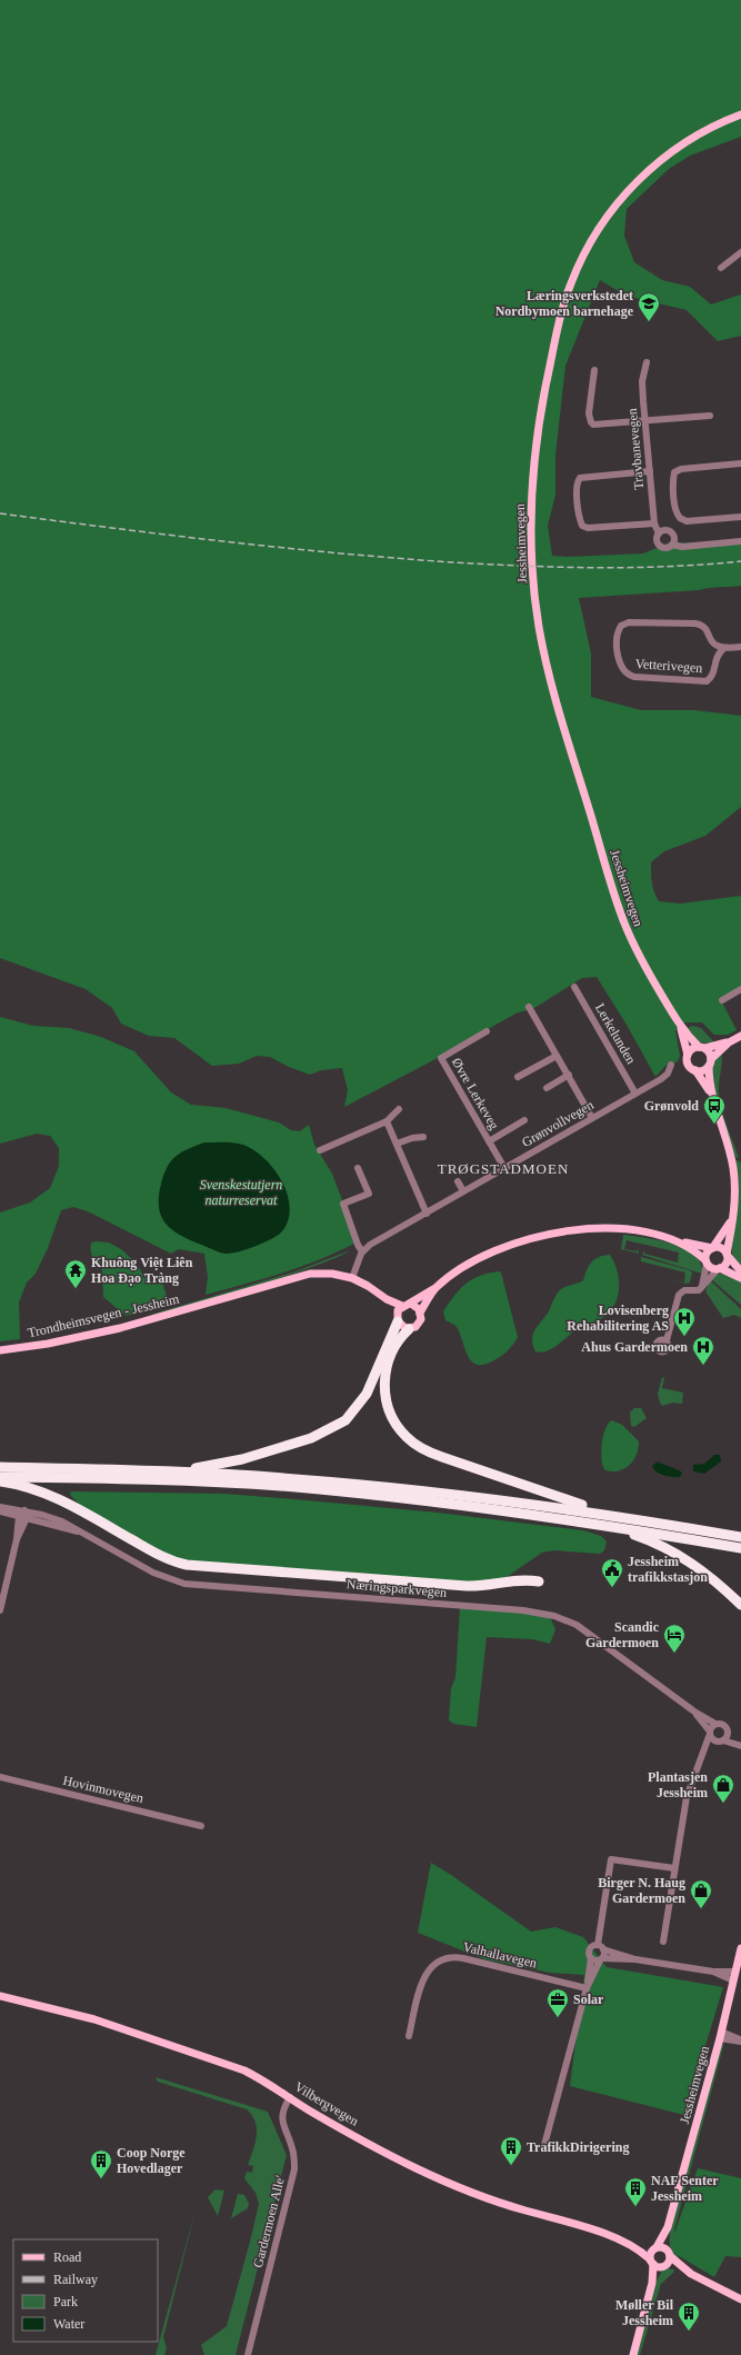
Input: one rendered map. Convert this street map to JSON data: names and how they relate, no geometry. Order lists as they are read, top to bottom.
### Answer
{
  "streets": {
    "main road": ["Jessheimvegen", "Trondheimsvegen - Jessheim", "Vilbergvegen"],
    "street": [
      "Travbanevegen",
      "Vetterivegen",
      "Lerkelunden",
      "Øvre Lerkeveg",
      "Grønvollvegen",
      "Næringsparkvegen",
      "Hovinmovegen",
      "Valhallavegen",
      "Gardermoen Alle'"
    ]
  },
  "crossings": [
    ["Jessheimvegen", "Vilbergvegen"],
    ["Lerkelunden", "Grønvollvegen"],
    ["Øvre Lerkeveg", "Grønvollvegen"],
    ["Vilbergvegen", "Gardermoen Alle'"]
  ],
  "districts": ["TRØGSTADMOEN"],
  "parks": ["Svenskestutjern naturreservat"],
  "places": {
    "school or university": ["Læringsverkstedet Nordbymoen barnehage"],
    "bus stop": ["Grønvold"],
    "temple": ["Khuông Việt Liên Hoa Đạo Tràng"],
    "hospital": ["Lovisenberg Rehabilitering AS", "Ahus Gardermoen"],
    "public building": ["Jessheim trafikkstasjon"],
    "hotel": ["Scandic Gardermoen"],
    "shop": ["Plantasjen Jessheim", "Birger N. Haug Gardermoen"],
    "office": ["Solar"],
    "building": [
      "TrafikkDirigering",
      "Coop Norge Hovedlager",
      "NAF Senter Jessheim",
      "Møller Bil Jessheim"
    ]
  },
  "legend": [
    "Road",
    "Railway",
    "Park",
    "Water"
  ]
}
